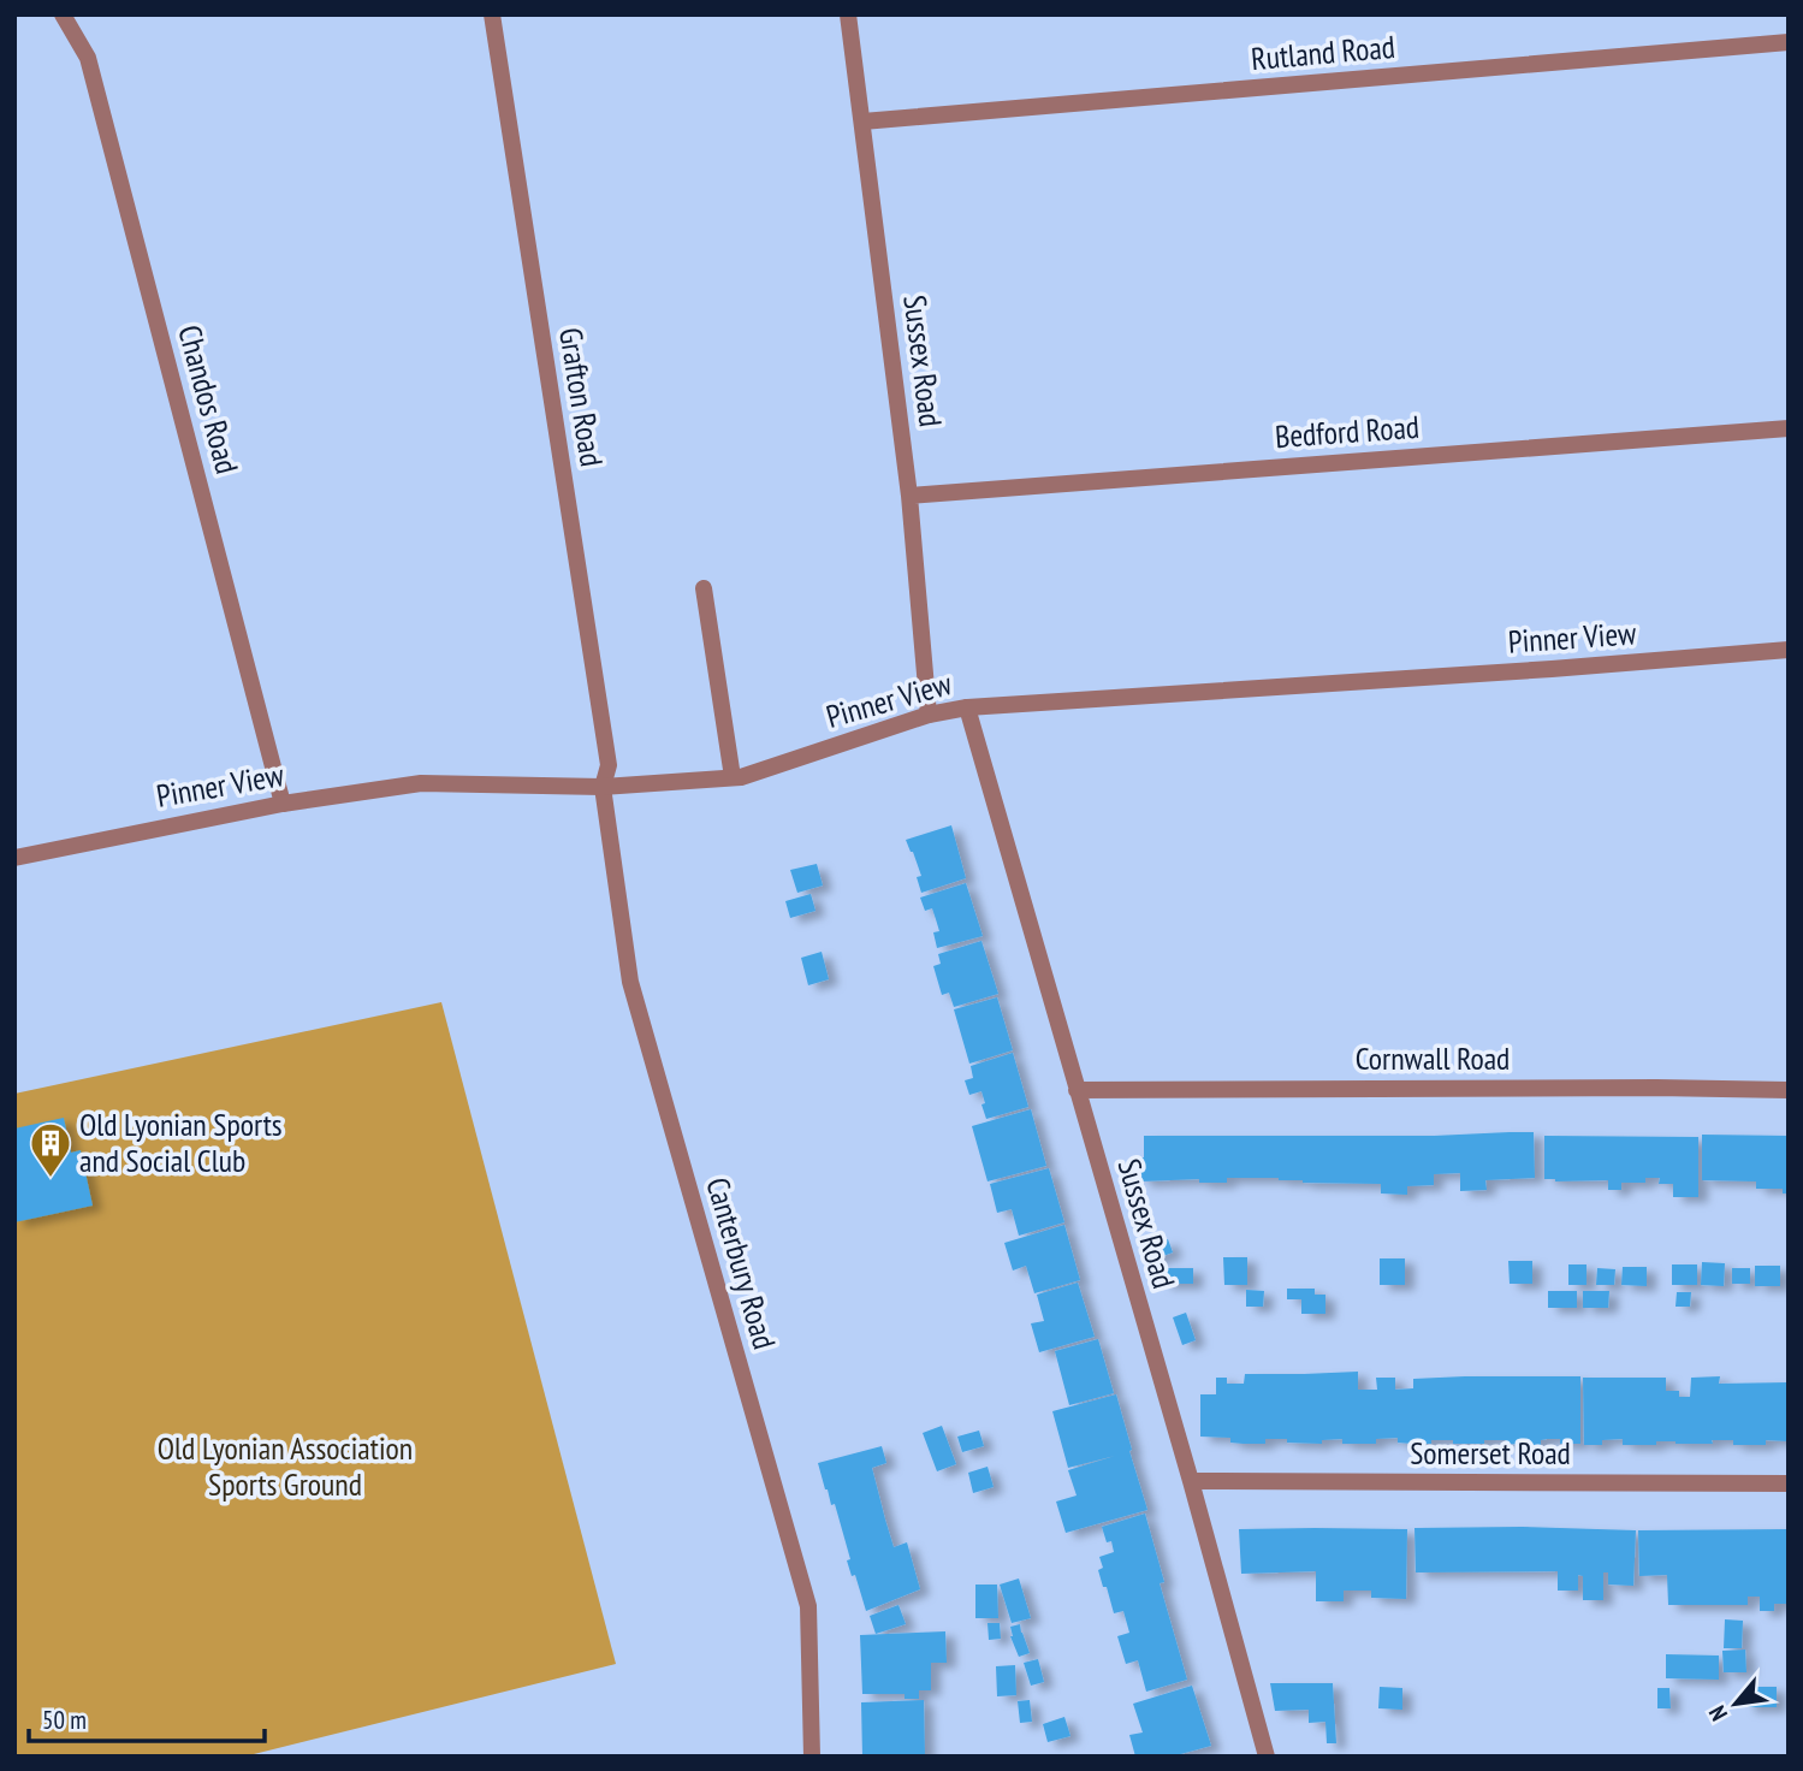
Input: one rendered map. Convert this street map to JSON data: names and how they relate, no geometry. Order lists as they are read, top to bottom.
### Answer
{
  "streets": {
    "street": [
      "Rutland Road",
      "Sussex Road",
      "Grafton Road",
      "Chandos Road",
      "Bedford Road",
      "Pinner View",
      "Cornwall Road",
      "Canterbury Road",
      "Somerset Road"
    ]
  },
  "crossings": [
    ["Rutland Road", "Sussex Road"],
    ["Sussex Road", "Bedford Road"],
    ["Sussex Road", "Pinner View"],
    ["Sussex Road", "Cornwall Road"],
    ["Sussex Road", "Somerset Road"],
    ["Grafton Road", "Pinner View"],
    ["Grafton Road", "Canterbury Road"],
    ["Chandos Road", "Pinner View"],
    ["Pinner View", "Canterbury Road"]
  ],
  "parks": ["Old Lyonian Association Sports Ground"],
  "places": {
    "building": ["Old Lyonian Sports and Social Club"]
  },
  "scale_bar": "50 m",
  "north": "bottom left"
}
